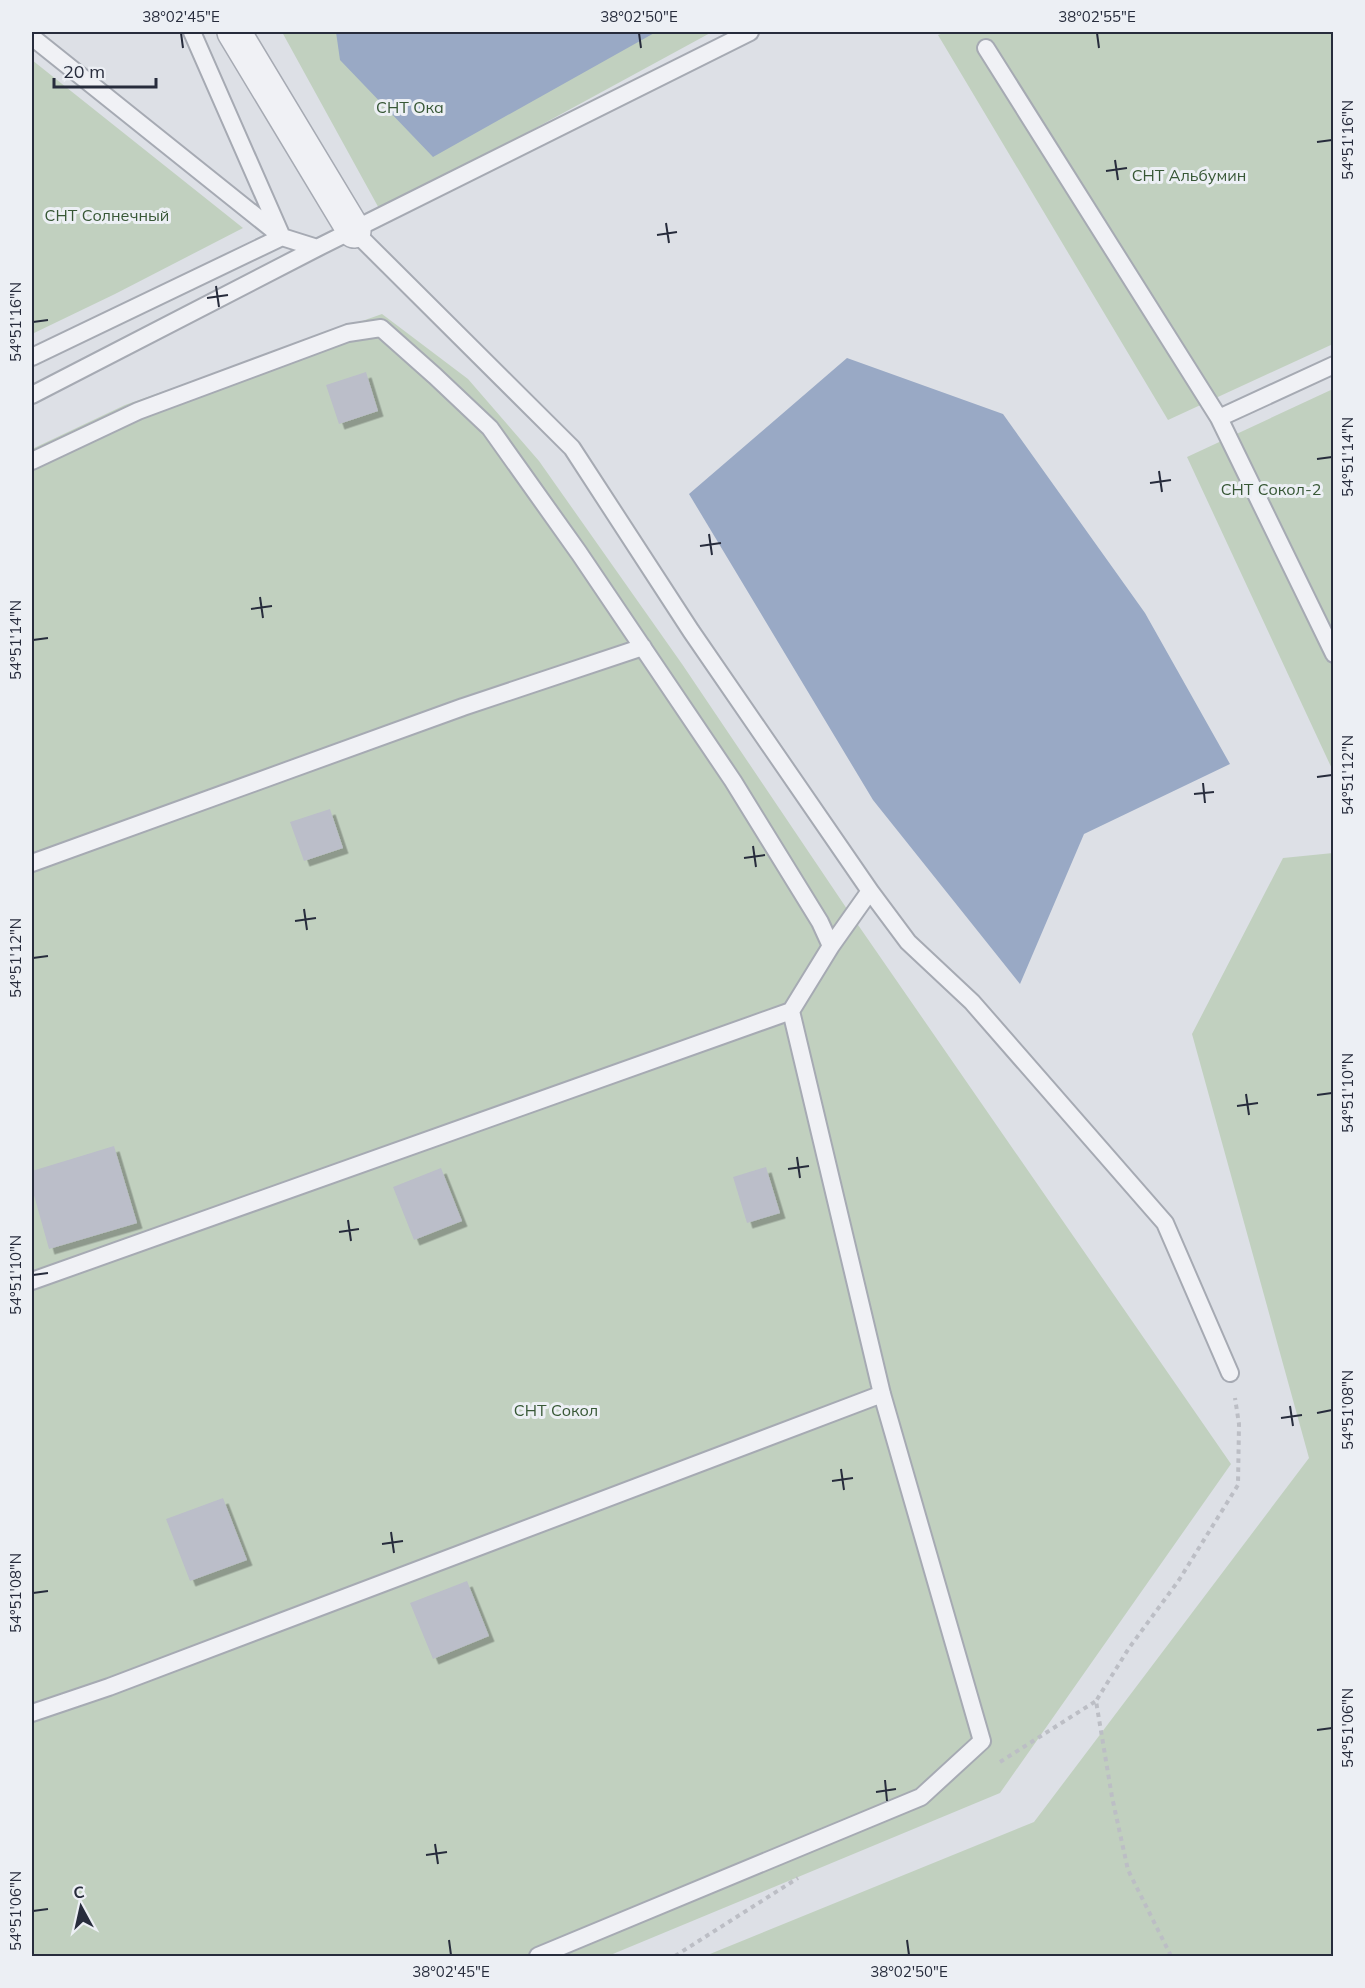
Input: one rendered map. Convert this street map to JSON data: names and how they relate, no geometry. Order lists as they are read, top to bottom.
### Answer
{
  "parks": [
    "СНТ Ока",
    "СНТ Альбумин",
    "СНТ Солнечный",
    "СНТ Сокол-2",
    "СНТ Сокол"
  ],
  "scale_bar": "20 m",
  "north": "top",
  "coordinates": [
    "38°02'45\"E",
    "38°02'50\"E",
    "38°02'55\"E",
    "54°51'16\"N",
    "54°51'14\"N",
    "54°51'12\"N",
    "54°51'10\"N",
    "54°51'08\"N",
    "54°51'06\"N"
  ]
}
